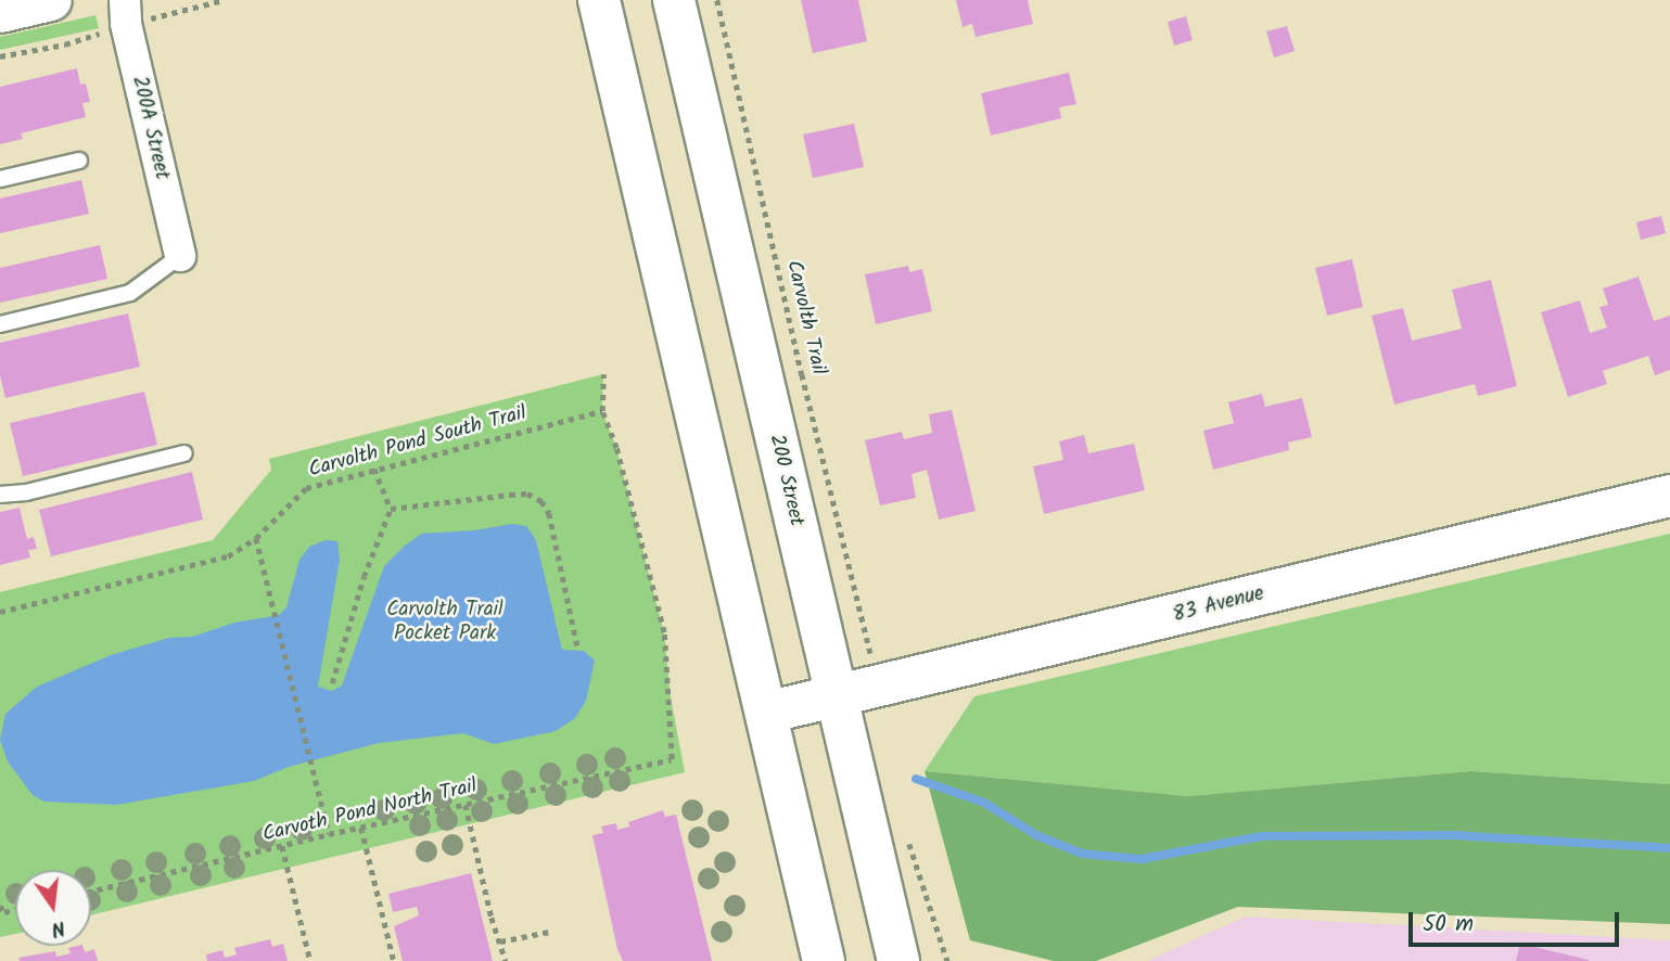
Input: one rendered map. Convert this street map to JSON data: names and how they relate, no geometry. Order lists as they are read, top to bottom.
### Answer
{
  "streets": {
    "main road": ["200 Street", "83 Avenue"],
    "street": ["200A Street"],
    "path": ["Carvolth Trail", "Carvolth Pond South Trail", "Carvoth Pond North Trail"]
  },
  "crossings": [
    ["Carvolth Pond South Trail", "Carvoth Pond North Trail"],
    ["200 Street", "83 Avenue"]
  ],
  "parks": ["Carvolth Trail Pocket Park"],
  "scale_bar": "50 m",
  "north": "bottom"
}
